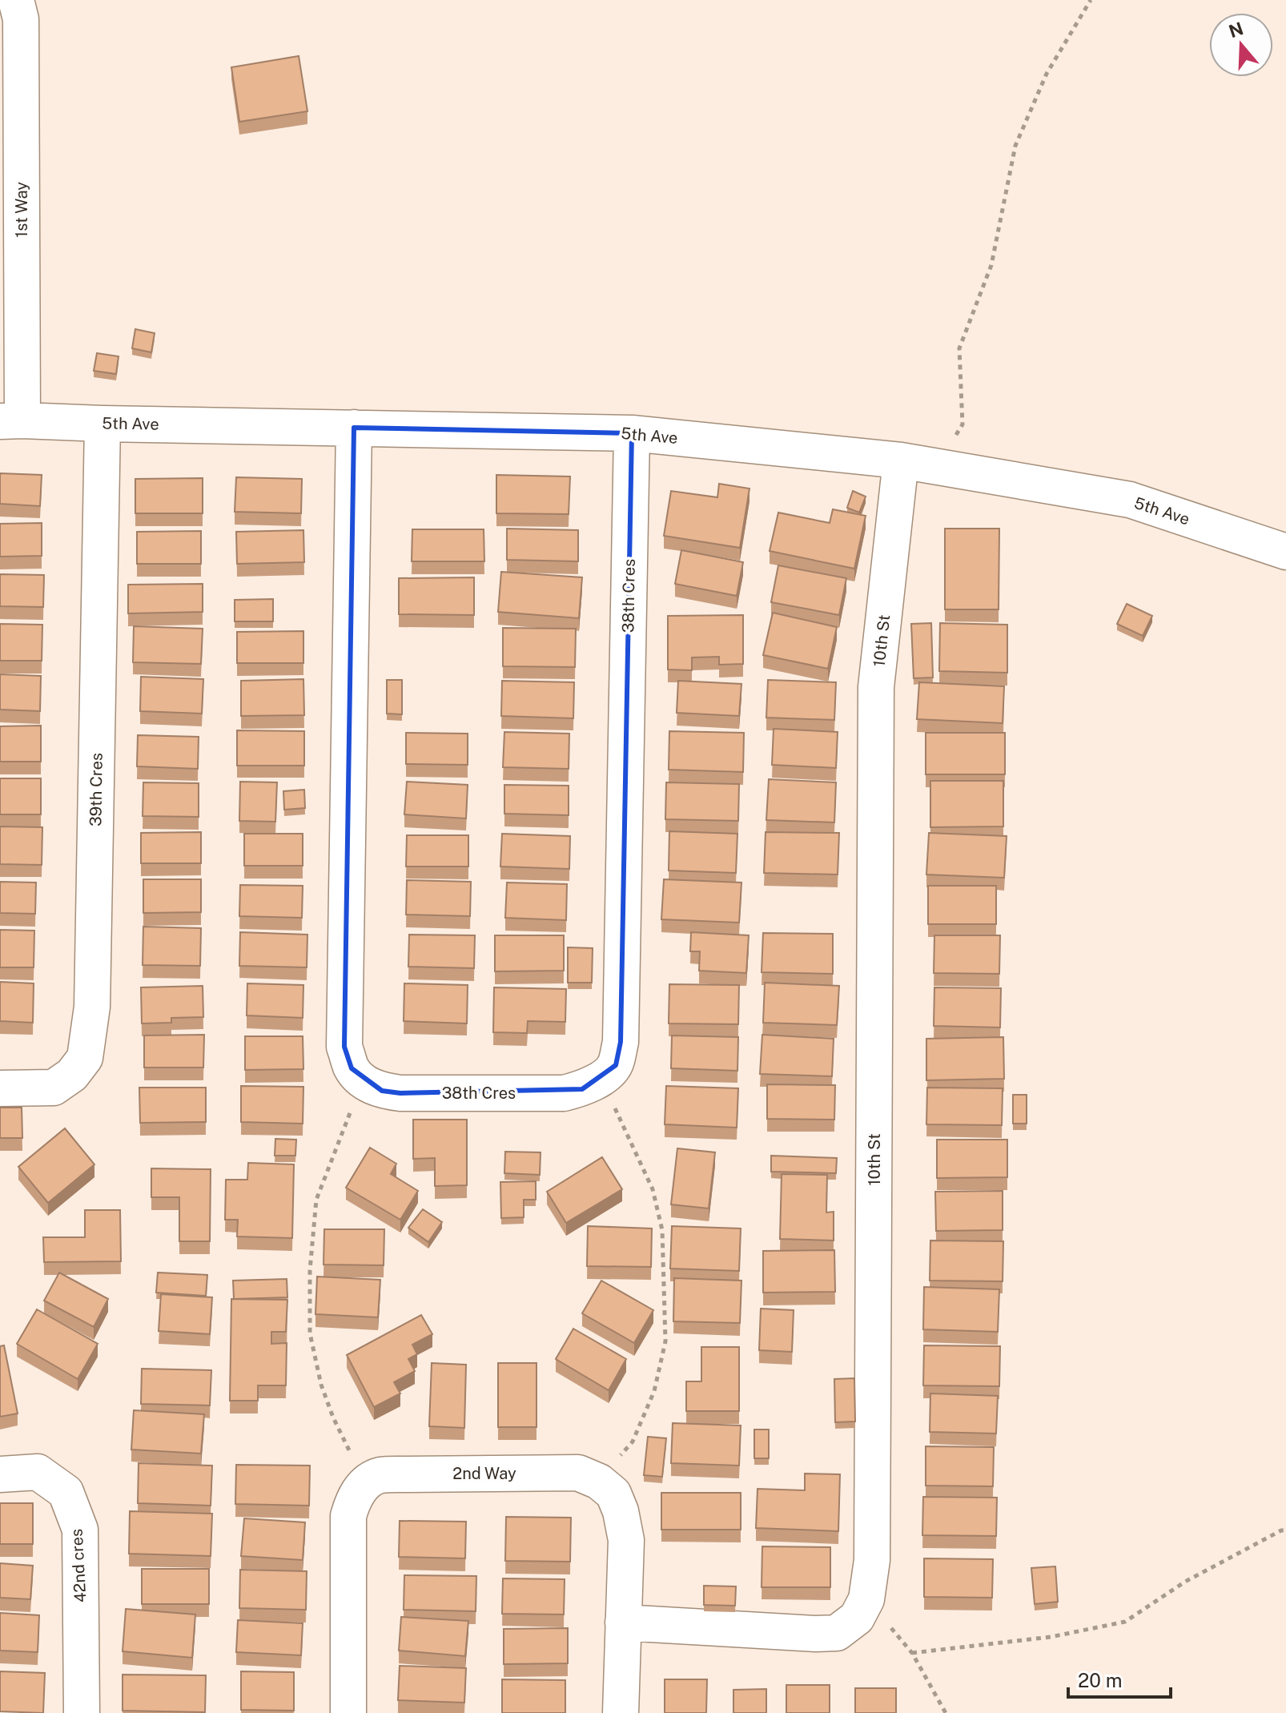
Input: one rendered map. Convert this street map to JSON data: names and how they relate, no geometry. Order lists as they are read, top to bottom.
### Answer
{
  "streets": {
    "street": [
      "1st Way",
      "5th Ave",
      "38th Cres",
      "10th St",
      "39th Cres",
      "2nd Way",
      "42nd cres"
    ]
  },
  "crossings": [
    ["1st Way", "5th Ave"],
    ["5th Ave", "38th Cres"],
    ["5th Ave", "10th St"],
    ["5th Ave", "39th Cres"]
  ],
  "scale_bar": "20 m",
  "north": "top"
}
